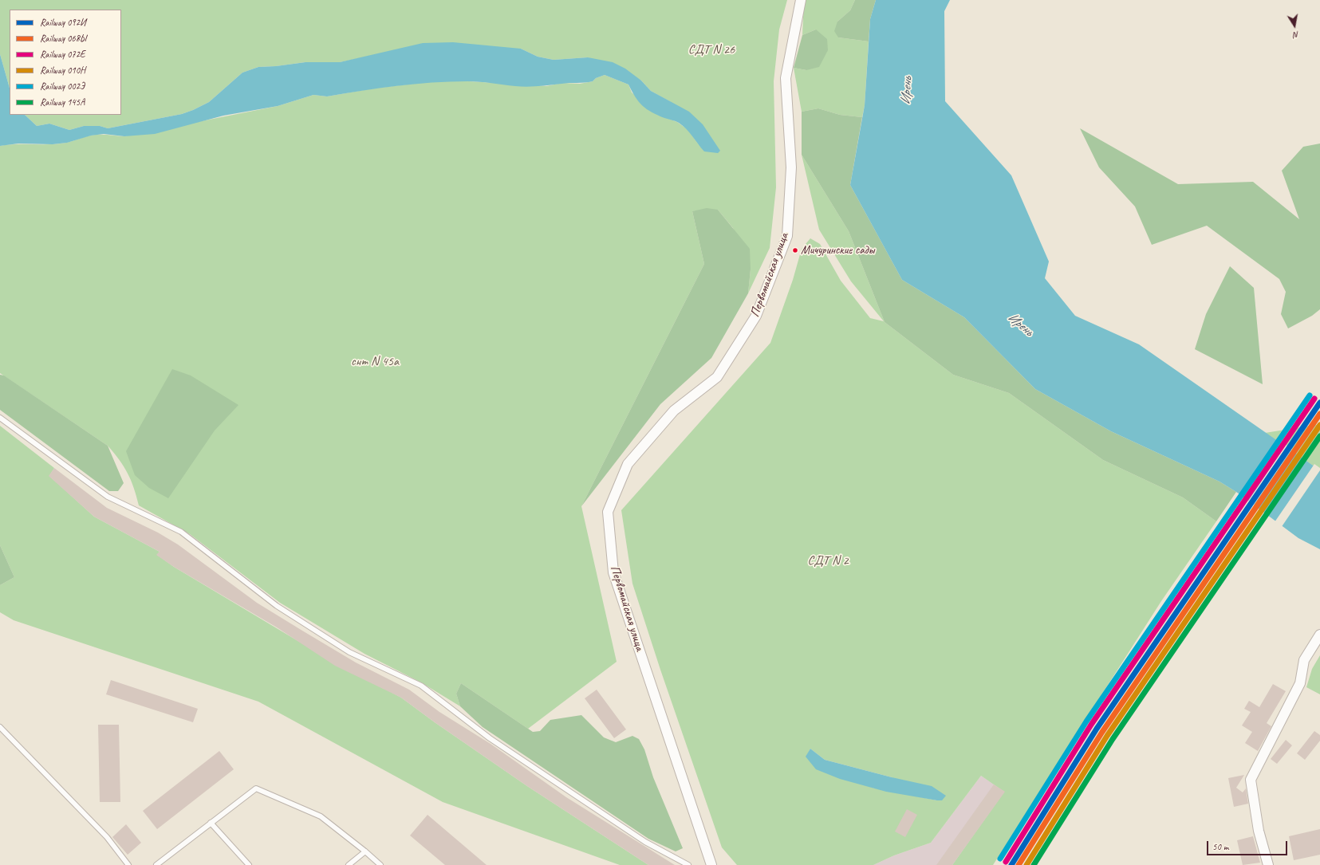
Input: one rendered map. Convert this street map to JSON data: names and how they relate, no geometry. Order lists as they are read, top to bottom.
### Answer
{
  "streets": {
    "street": ["Первомайская улица"]
  },
  "water": ["Ирень"],
  "parks": ["СДТ N 26", "снт N 45а", "СДТ N 2"],
  "places": ["Мичуринские сады"],
  "lines": [
    "rail line 002Э",
    "rail line 072Е",
    "rail line 092И",
    "rail line 068Ы",
    "rail line 010Н",
    "rail line 145А"
  ],
  "legend": [
    "Railway 092И",
    "Railway 068Ы",
    "Railway 072Е",
    "Railway 010Н",
    "Railway 002Э",
    "Railway 145А"
  ],
  "scale_bar": "50 m",
  "north": "bottom"
}
